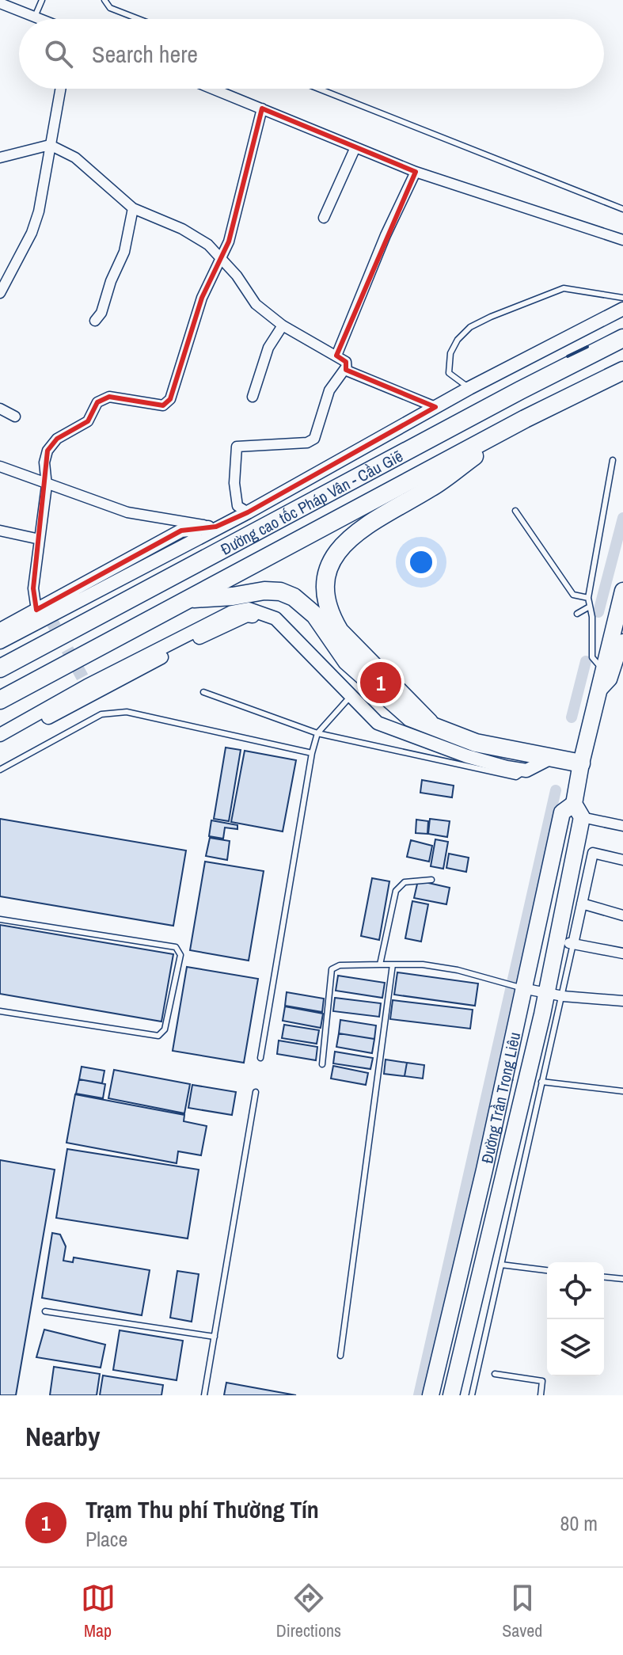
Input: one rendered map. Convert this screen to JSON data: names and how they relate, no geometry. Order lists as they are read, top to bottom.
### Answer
{
  "streets": {
    "highway": ["Đường cao tốc Pháp Vân - Cầu Giẽ"],
    "main road": ["Đường Trần Trọng Liêu"]
  },
  "page": {
    "search": "Search here",
    "pins": "1",
    "heading": "Nearby",
    "list": [
      {
        "mark": "1",
        "name": "Trạm Thu phí Thường Tín",
        "note": "Place",
        "value": "80 m"
      }
    ],
    "nav": ["Map", "Directions", "Saved"]
  }
}
